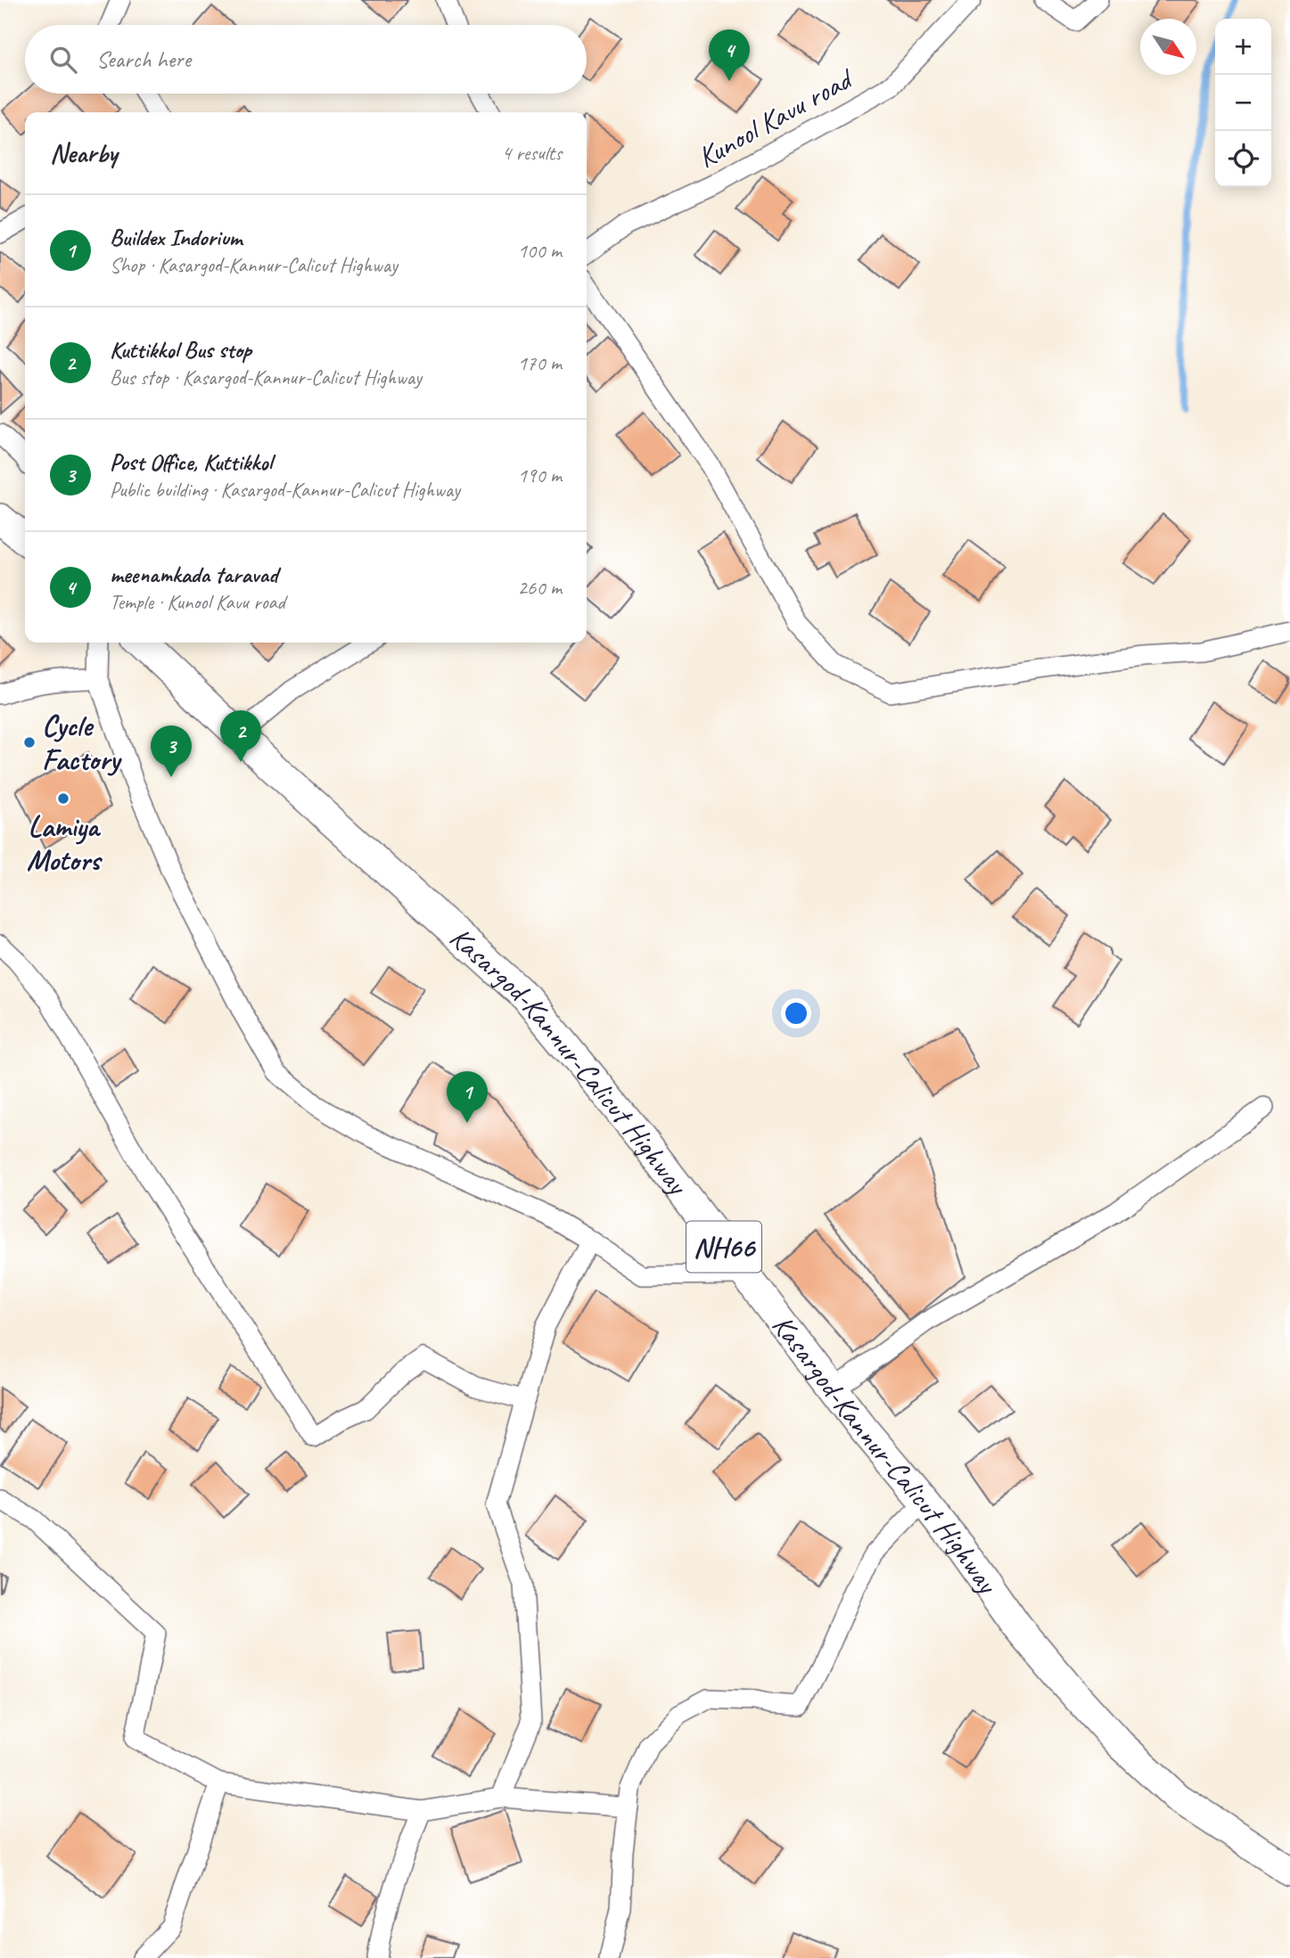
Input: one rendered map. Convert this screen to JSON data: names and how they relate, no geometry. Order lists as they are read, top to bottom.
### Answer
{
  "streets": {
    "highway": ["Kasargod-Kannur-Calicut Highway", "NH66"],
    "street": ["Kunool Kavu road"]
  },
  "places": ["Cycle Factory", "Lamiya Motors"],
  "north": "bottom right",
  "page": {
    "map_buttons": ["+", "−"],
    "search": "Search here",
    "pins": [
      "4",
      "2",
      "3",
      "1"
    ],
    "heading": ["Nearby", "4 results"],
    "list": [
      {
        "mark": "1",
        "name": "Buildex Indorium",
        "note": "Shop · Kasargod-Kannur-Calicut Highway",
        "value": "100 m"
      },
      {
        "mark": "2",
        "name": "Kuttikkol Bus stop",
        "note": "Bus stop · Kasargod-Kannur-Calicut Highway",
        "value": "170 m"
      },
      {
        "mark": "3",
        "name": "Post Office, Kuttikkol",
        "note": "Public building · Kasargod-Kannur-Calicut Highway",
        "value": "190 m"
      },
      {
        "mark": "4",
        "name": "meenamkada taravad",
        "note": "Temple · Kunool Kavu road",
        "value": "260 m"
      }
    ]
  }
}
